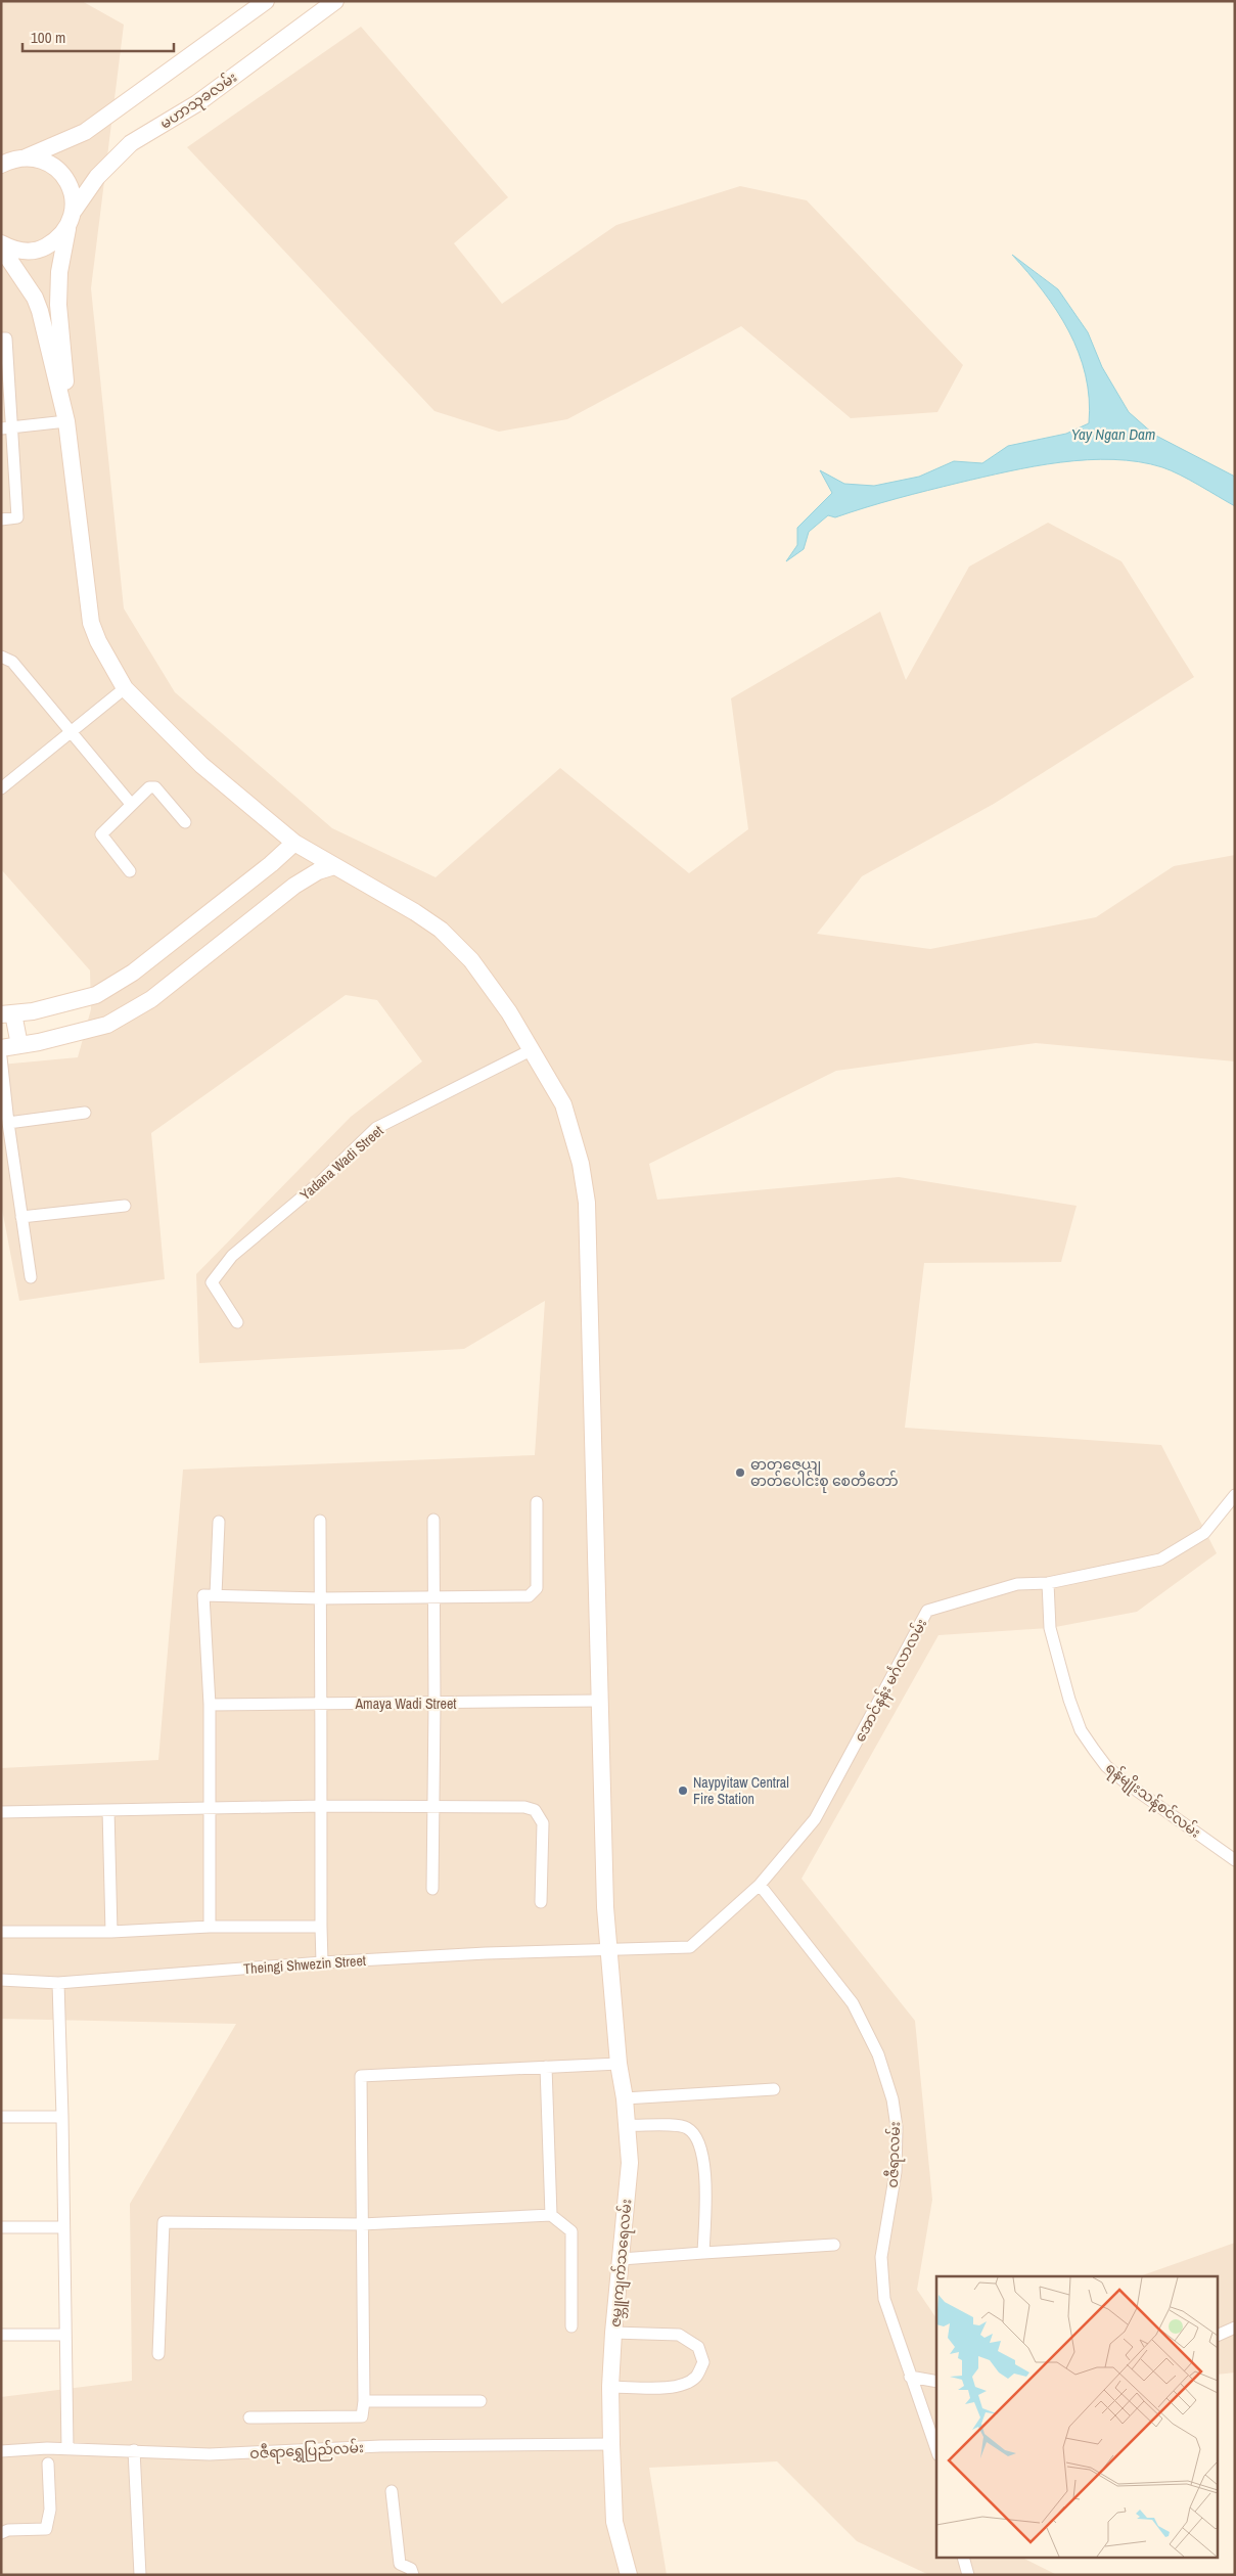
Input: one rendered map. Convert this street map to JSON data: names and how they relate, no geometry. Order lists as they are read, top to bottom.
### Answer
{
  "streets": {
    "main road": ["မဟာသုခလမ်း", "ဇမ္ဘူကျက်သရေလမ်း"],
    "street": [
      "Yadana Wadi Street",
      "အောင်နန်း မင်္ဂလာလမ်း",
      "Amaya Wadi Street",
      "ရန်မျိုးသန့်စင်လမ်း",
      "Theingi Shwezin Street",
      "ဝဇီရာလမ်း",
      "ဝဇီရာရွှေပြည်လမ်း"
    ]
  },
  "crossings": [
    ["Yadana Wadi Street", "ဇမ္ဘူကျက်သရေလမ်း"],
    ["အောင်နန်း မင်္ဂလာလမ်း", "ရန်မျိုးသန့်စင်လမ်း"],
    ["အောင်နန်း မင်္ဂလာလမ်း", "Theingi Shwezin Street"],
    ["အောင်နန်း မင်္ဂလာလမ်း", "ဝဇီရာလမ်း"],
    ["အောင်နန်း မင်္ဂလာလမ်း", "ဇမ္ဘူကျက်သရေလမ်း"],
    ["Amaya Wadi Street", "ဇမ္ဘူကျက်သရေလမ်း"],
    ["Theingi Shwezin Street", "ဇမ္ဘူကျက်သရေလမ်း"],
    ["ဇမ္ဘူကျက်သရေလမ်း", "ဝဇီရာရွှေပြည်လမ်း"]
  ],
  "water": ["Yay Ngan Dam"],
  "places": ["ဓာတုဇေယျ ဓာတ်ပေါင်းစု စေတီတော်", "Naypyitaw Central Fire Station"],
  "scale_bar": "100 m"
}
